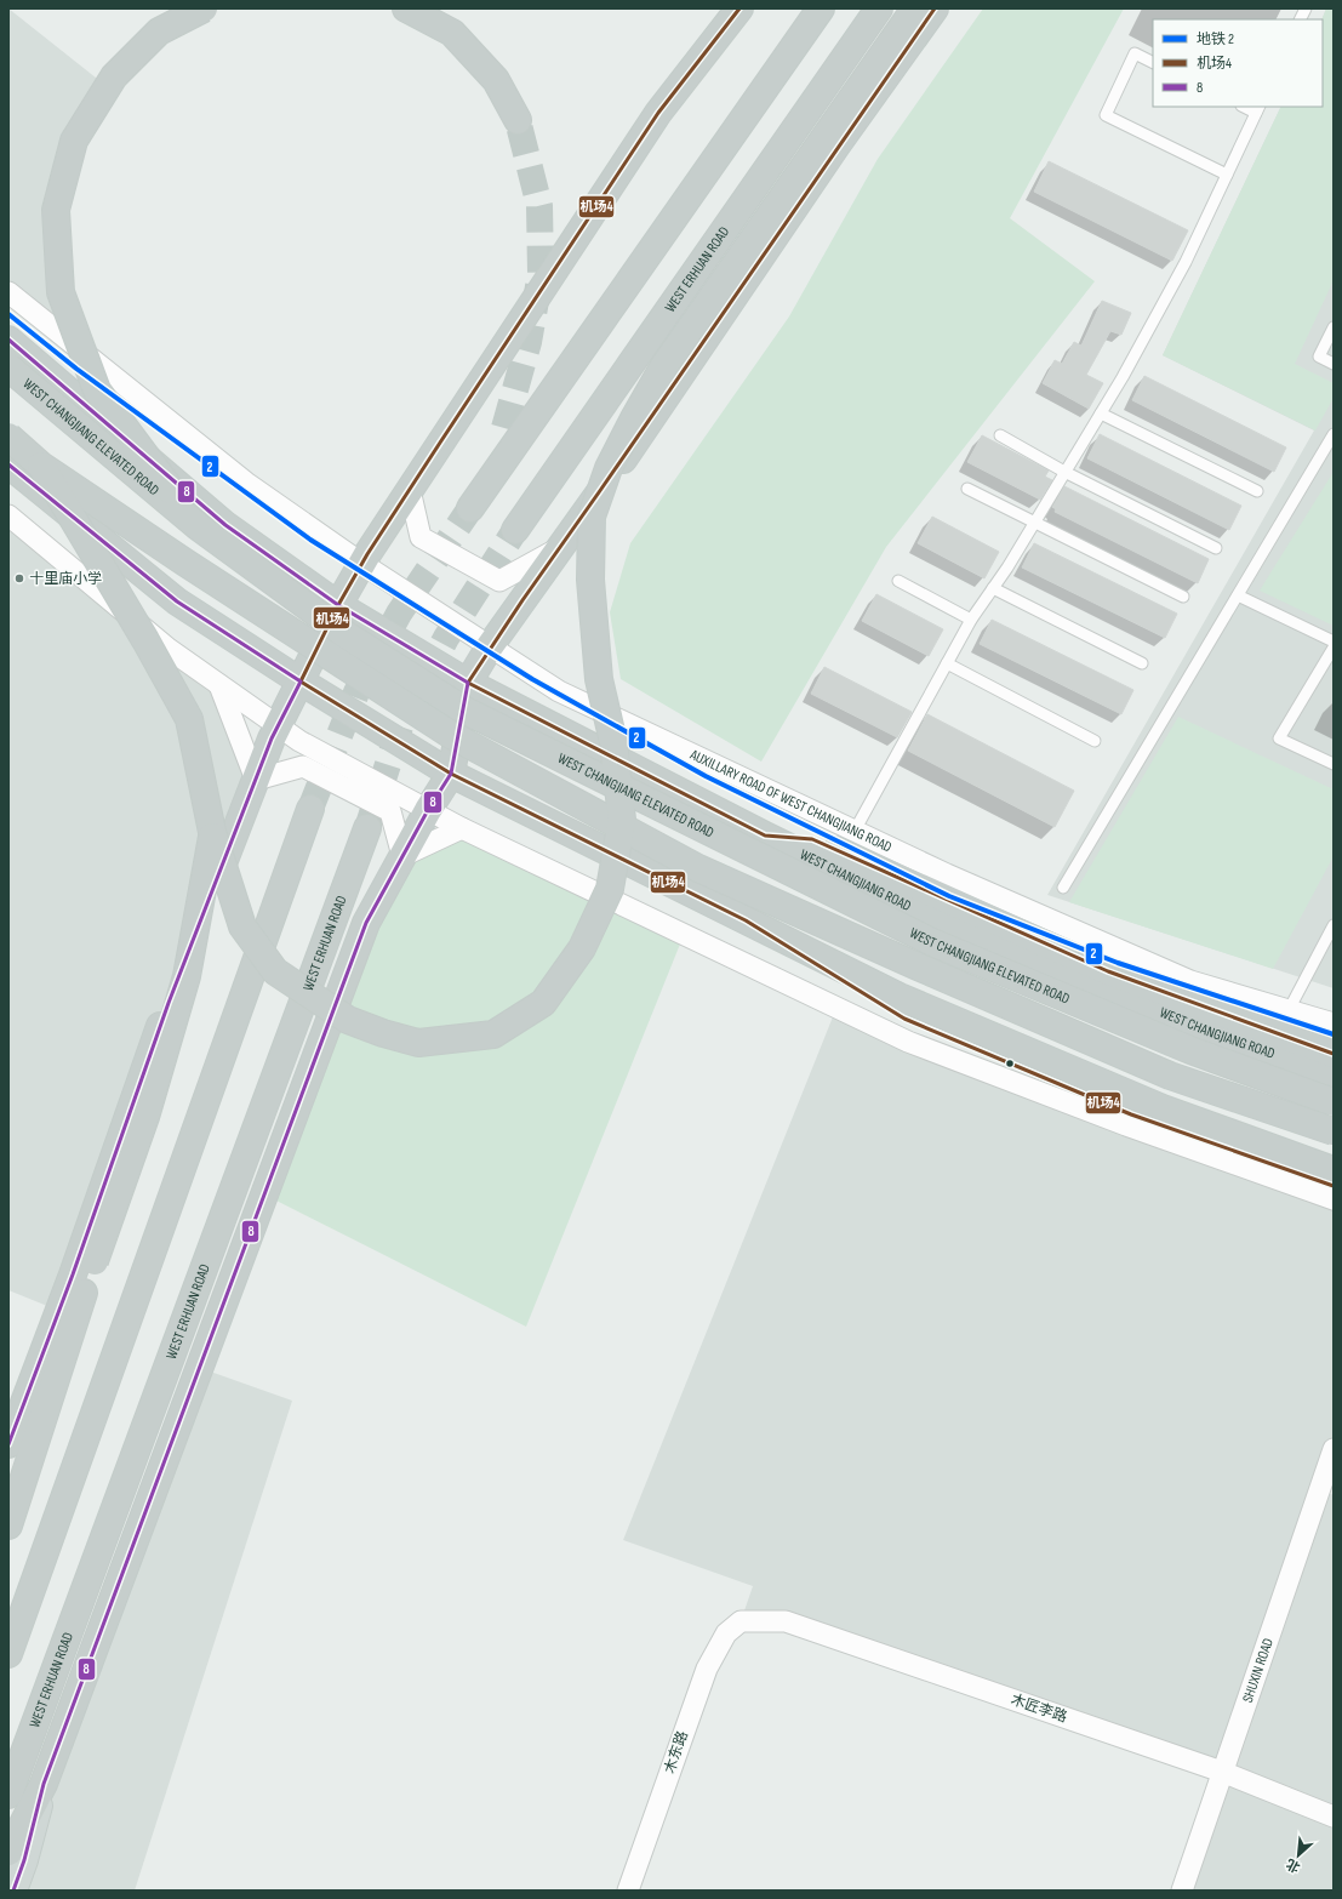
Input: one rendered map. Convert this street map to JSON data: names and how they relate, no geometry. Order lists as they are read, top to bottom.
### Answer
{
  "streets": {
    "highway": ["WEST ERHUAN ROAD", "WEST CHANGJIANG ELEVATED ROAD", "WEST CHANGJIANG ROAD"],
    "street": [
      "AUXILLARY ROAD OF WEST CHANGJIANG ROAD",
      "SHUXIN ROAD",
      "木匠李路",
      "木东路"
    ]
  },
  "crossings": [
    ["WEST ERHUAN ROAD", "AUXILLARY ROAD OF WEST CHANGJIANG ROAD"],
    ["WEST ERHUAN ROAD", "WEST CHANGJIANG ROAD"],
    ["SHUXIN ROAD", "木匠李路"],
    ["木匠李路", "木东路"]
  ],
  "places": ["十里庙小学"],
  "lines": ["transit line 机场4", "metro line 2", "transit line 8"],
  "legend": ["地铁 2", "机场4", "8"],
  "north": "bottom left"
}
